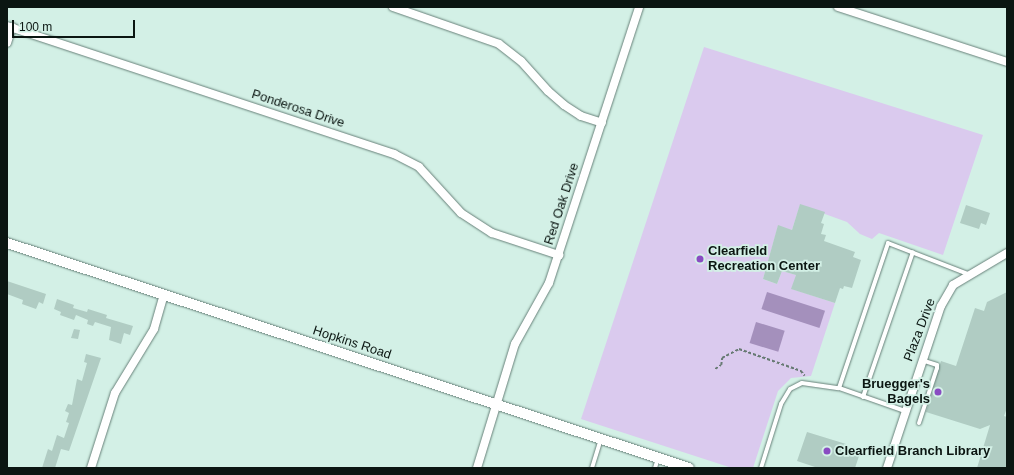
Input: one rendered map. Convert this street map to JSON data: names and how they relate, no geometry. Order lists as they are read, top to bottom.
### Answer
{
  "streets": {
    "street": [
      "Ponderosa Drive",
      "Red Oak Drive",
      "Plaza Drive",
      "Hopkins Road"
    ]
  },
  "crossings": [
    ["Ponderosa Drive", "Red Oak Drive"],
    ["Red Oak Drive", "Hopkins Road"]
  ],
  "places": ["Clearfield Recreation Center", "Bruegger's Bagels", "Clearfield Branch Library"],
  "scale_bar": "100 m"
}
